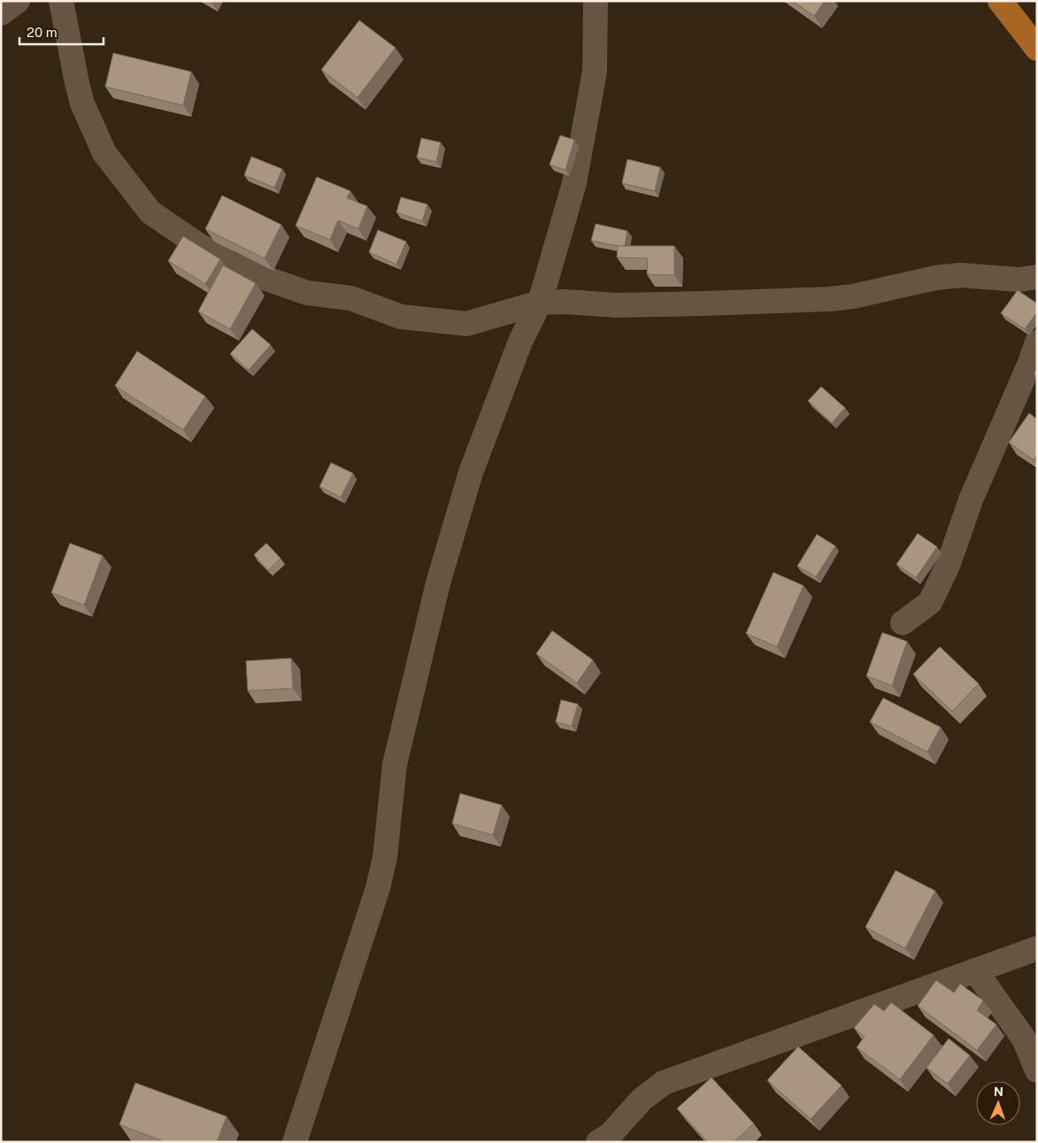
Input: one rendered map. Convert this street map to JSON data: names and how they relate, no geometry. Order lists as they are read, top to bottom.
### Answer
{
  "scale_bar": "20 m",
  "north": "top"
}
